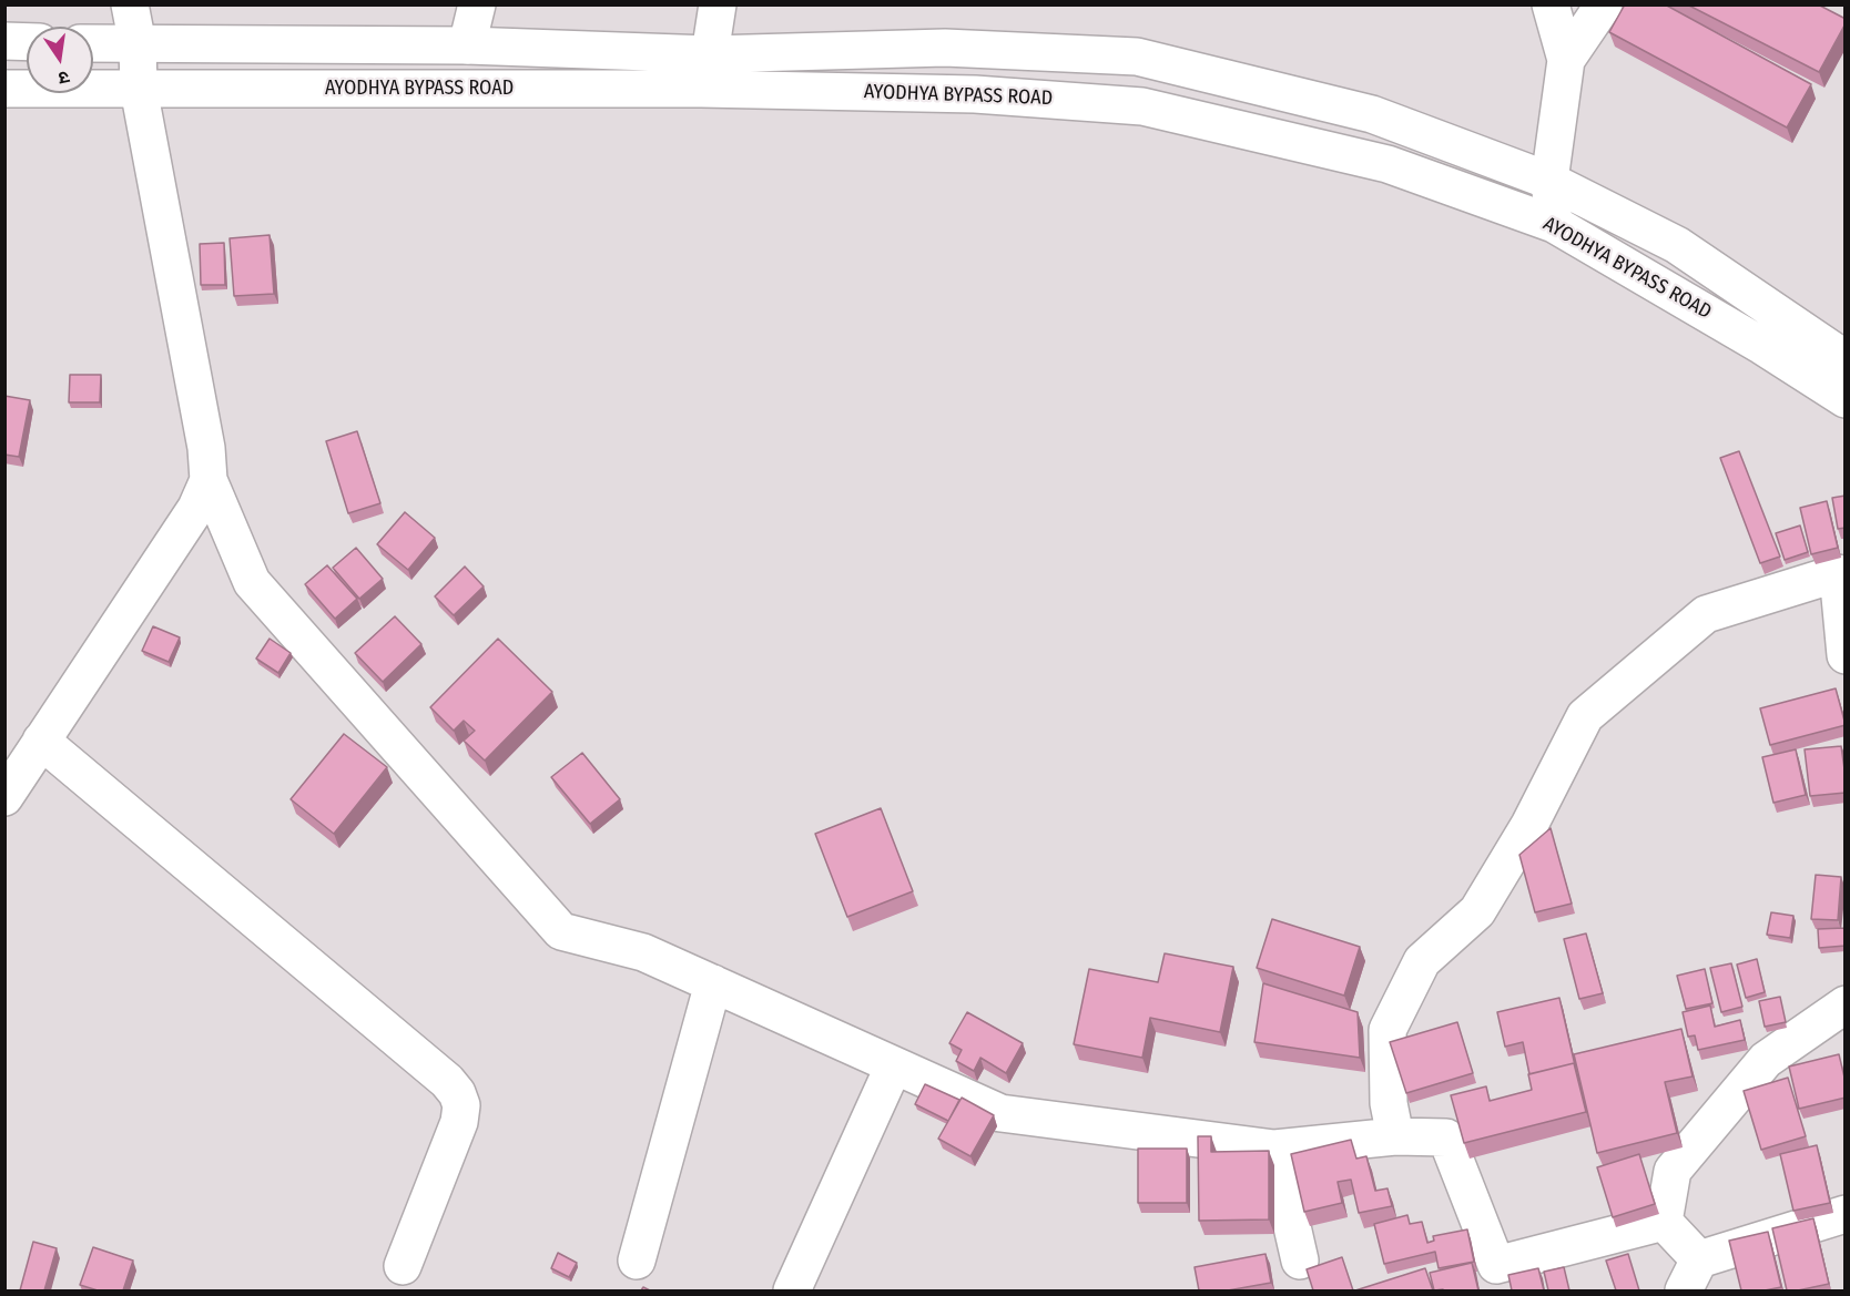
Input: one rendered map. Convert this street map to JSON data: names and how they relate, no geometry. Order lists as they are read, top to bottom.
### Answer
{
  "streets": {
    "street": ["AYODHYA BYPASS ROAD"]
  },
  "north": "bottom"
}
